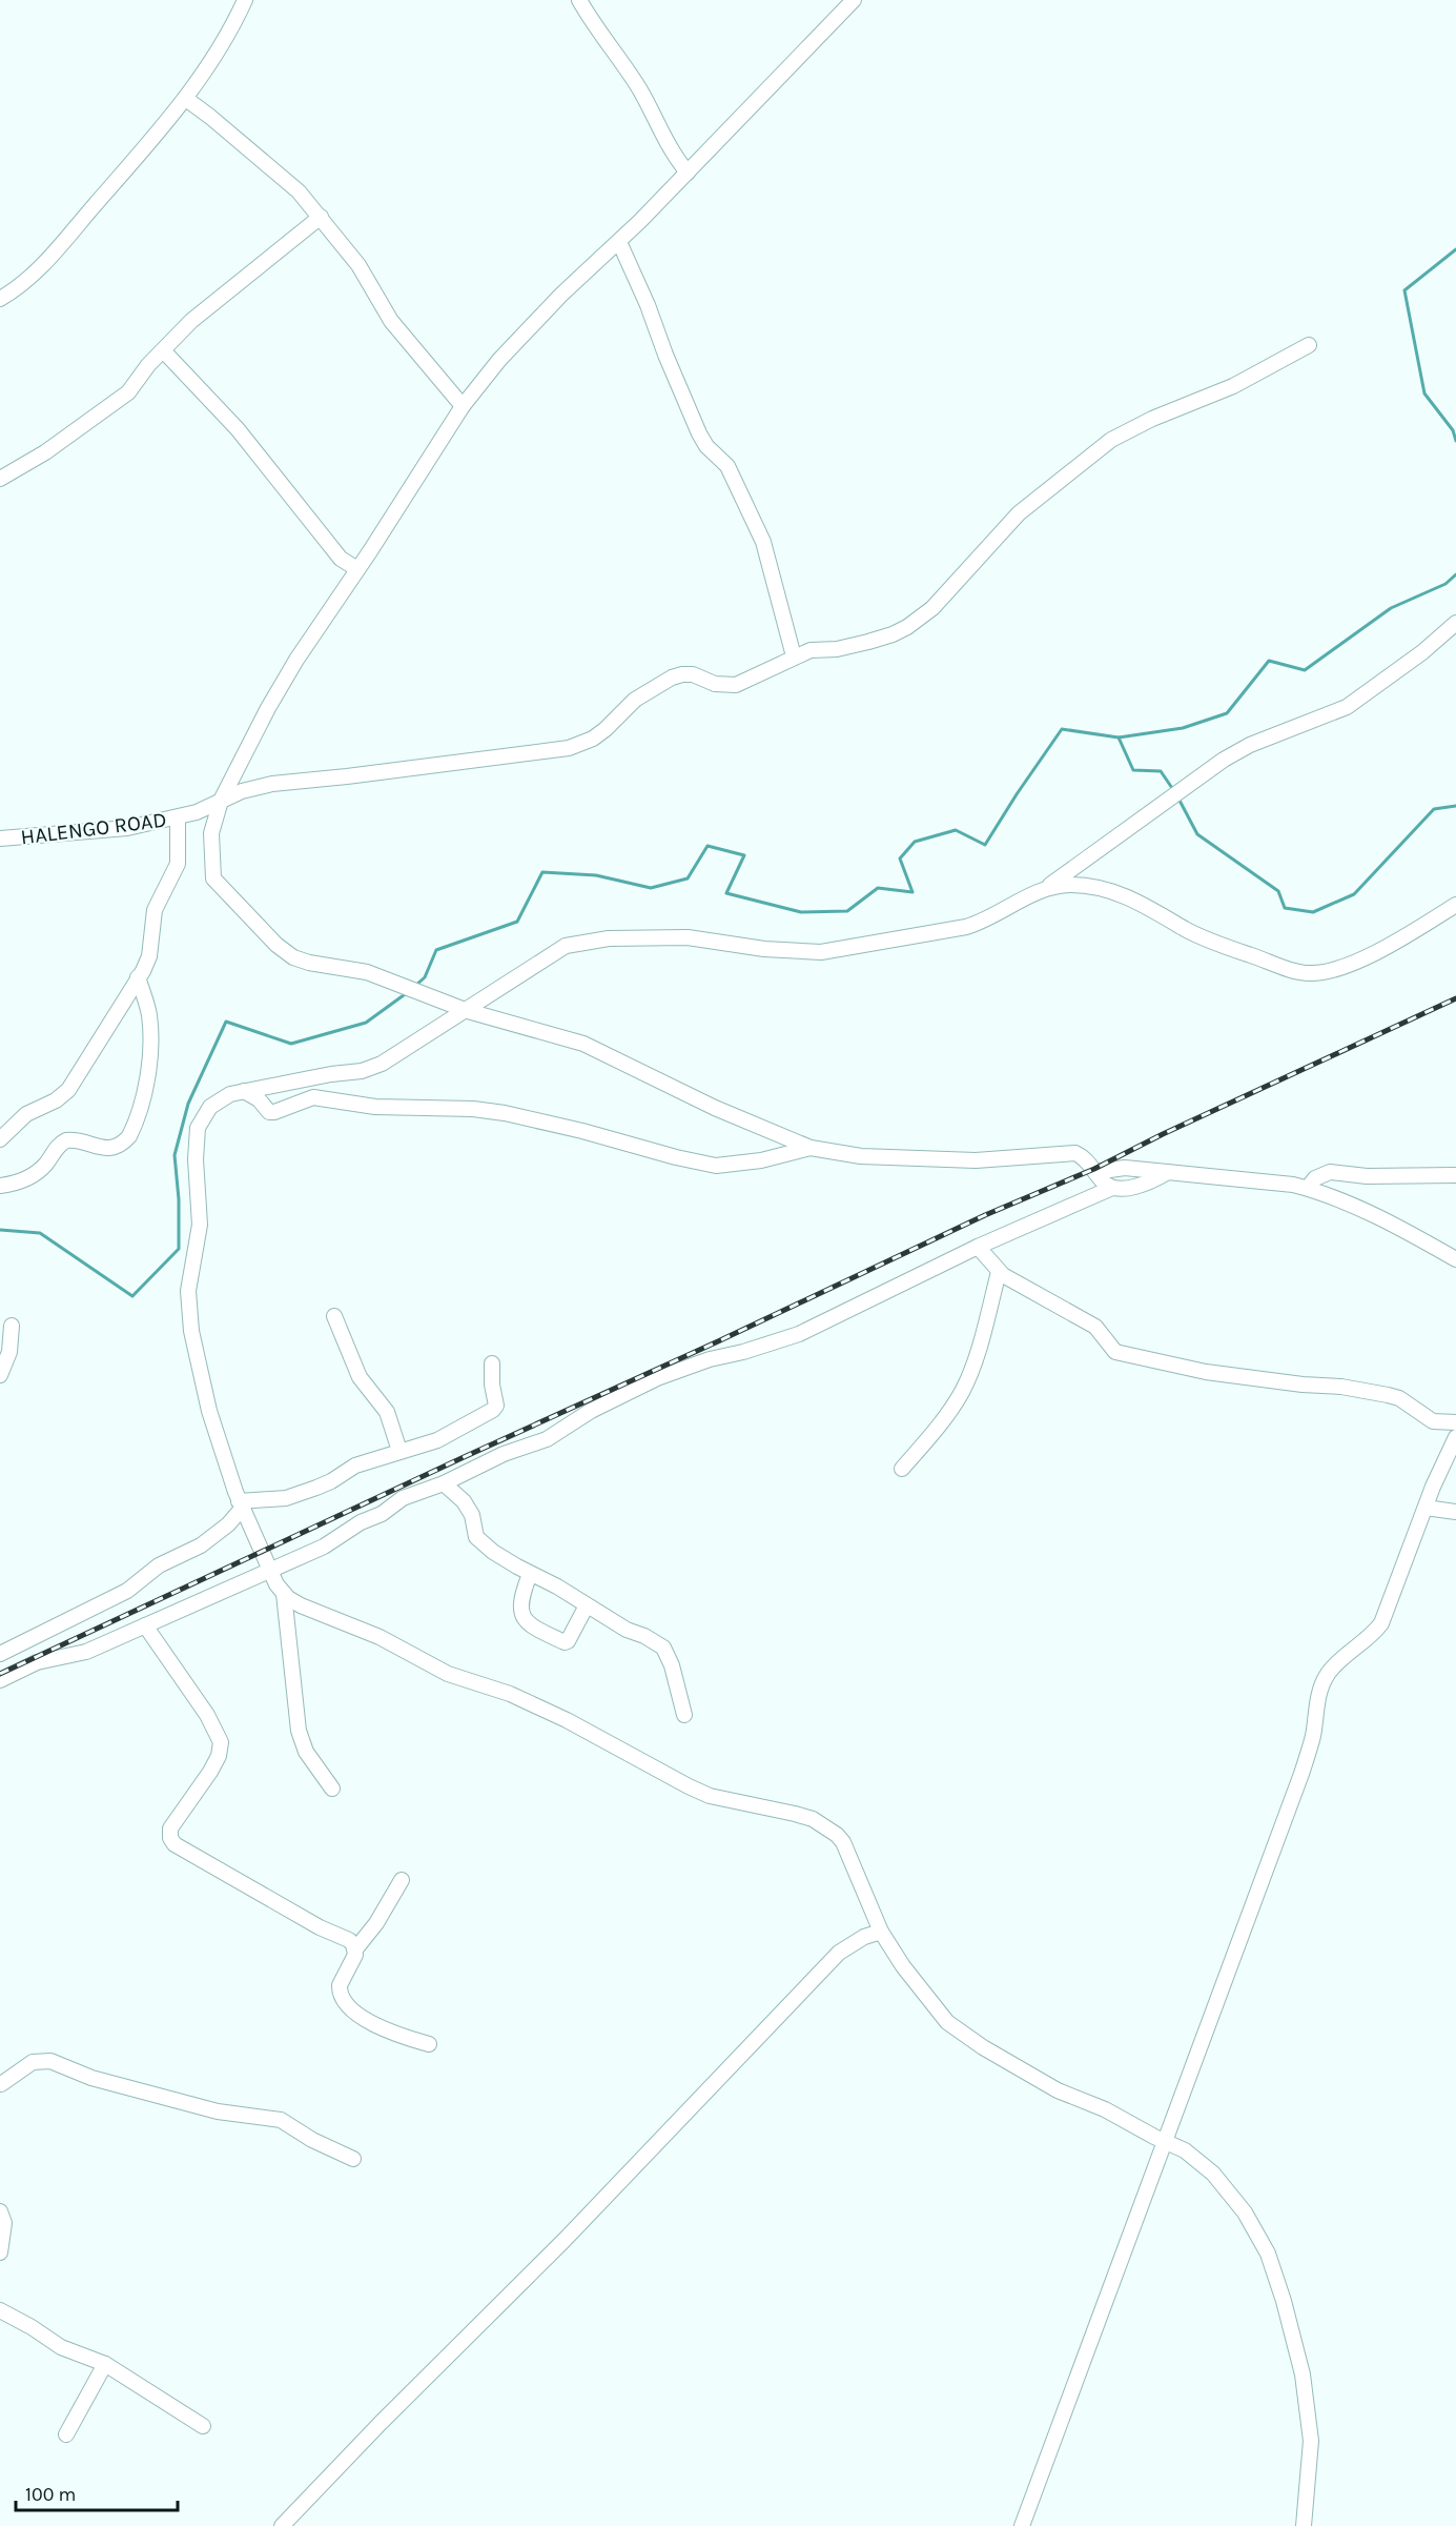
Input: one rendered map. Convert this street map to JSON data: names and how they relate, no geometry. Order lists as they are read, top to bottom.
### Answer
{
  "streets": {
    "street": ["HALENGO ROAD"]
  },
  "scale_bar": "100 m"
}
